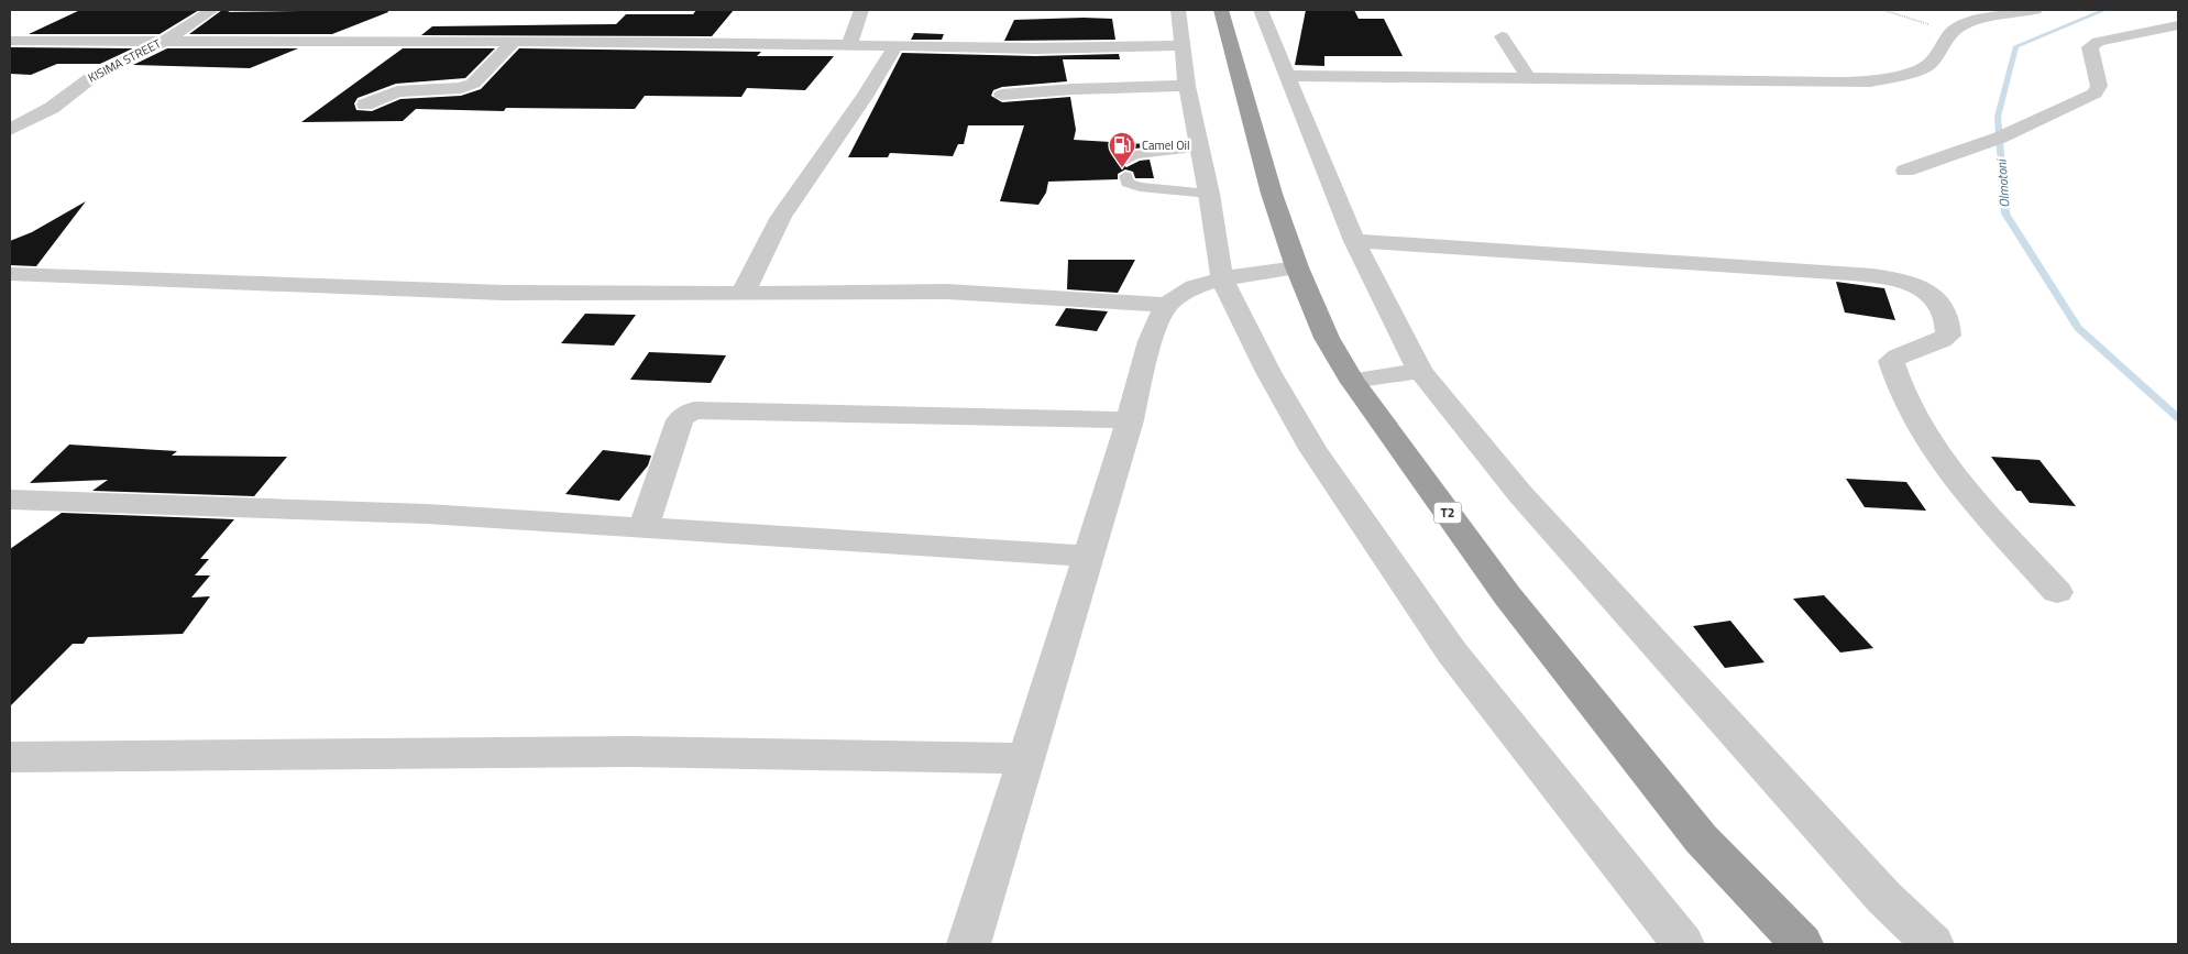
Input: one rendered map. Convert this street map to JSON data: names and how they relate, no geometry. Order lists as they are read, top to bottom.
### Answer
{
  "streets": {
    "highway": ["T2"],
    "street": ["KISIMA STREET"]
  },
  "water": ["Olmotoni"],
  "places": {
    "fuel station": ["Camel Oil"]
  }
}
